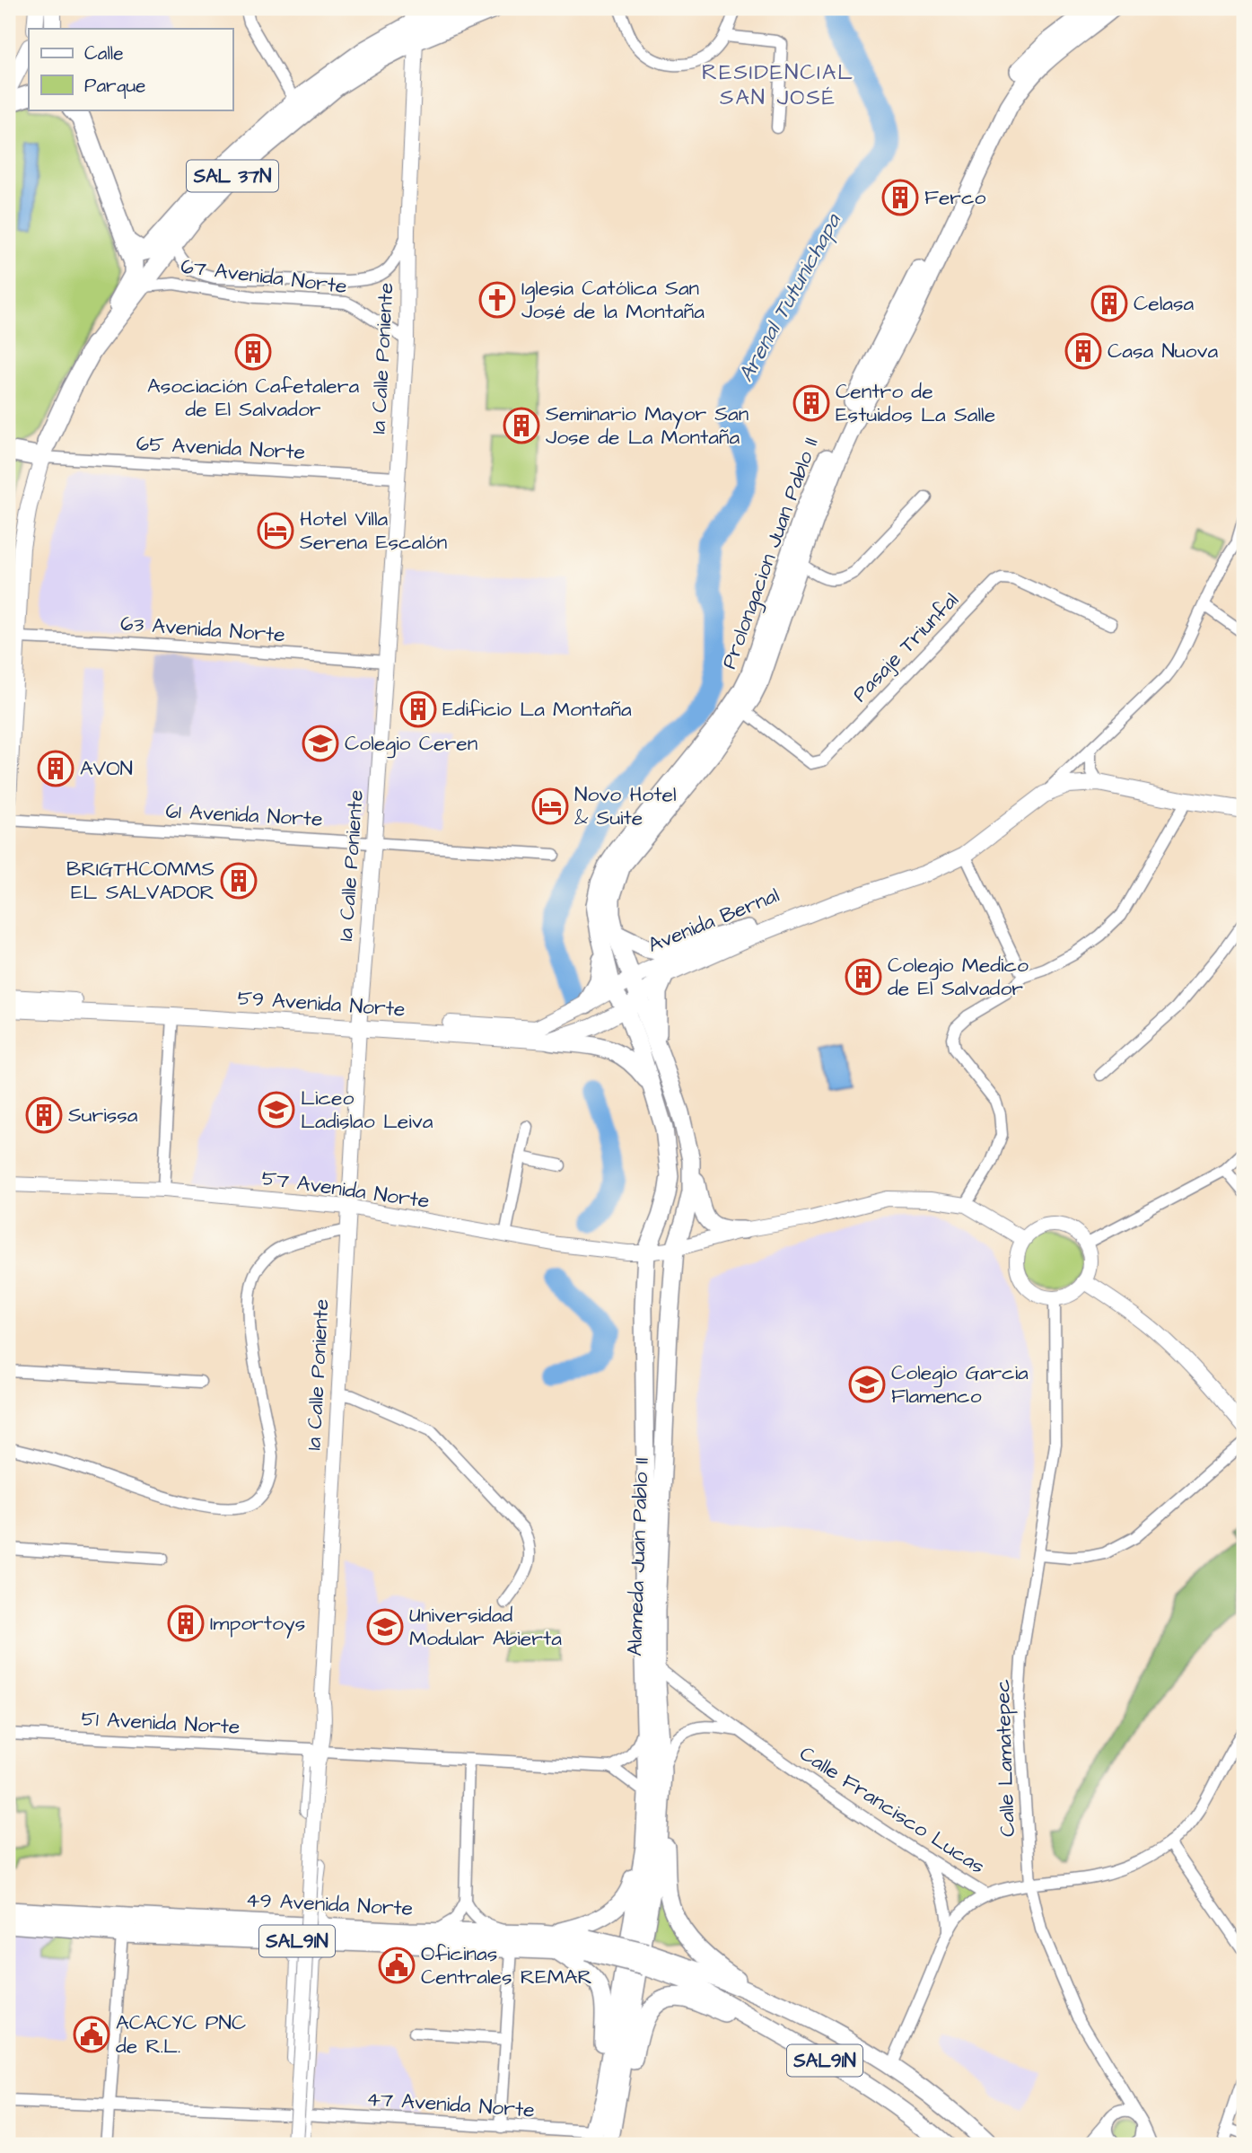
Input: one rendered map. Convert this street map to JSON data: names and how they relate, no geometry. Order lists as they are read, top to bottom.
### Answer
{
  "streets": {
    "highway": ["SAL 37N"],
    "main road": [
      "Prolongacion Juan Pablo II",
      "Avenida Bernal",
      "59 Avenida Norte",
      "Alameda Juan Pablo II",
      "49 Avenida Norte",
      "SAL91N"
    ],
    "street": [
      "67 Avenida Norte",
      "1a Calle Poniente",
      "65 Avenida Norte",
      "63 Avenida Norte",
      "Pasaje Triunfal",
      "61 Avenida Norte",
      "57 Avenida Norte",
      "51 Avenida Norte",
      "Calle Lamatepec",
      "Calle Francisco Lucas",
      "47 Avenida Norte"
    ]
  },
  "crossings": [
    ["SAL 37N", "67 Avenida Norte"],
    ["SAL 37N", "1a Calle Poniente"],
    ["SAL 37N", "65 Avenida Norte"],
    ["67 Avenida Norte", "1a Calle Poniente"],
    ["1a Calle Poniente", "65 Avenida Norte"],
    ["1a Calle Poniente", "63 Avenida Norte"],
    ["1a Calle Poniente", "61 Avenida Norte"],
    ["1a Calle Poniente", "59 Avenida Norte"],
    ["1a Calle Poniente", "57 Avenida Norte"],
    ["1a Calle Poniente", "51 Avenida Norte"],
    ["Prolongacion Juan Pablo II", "Pasaje Triunfal"],
    ["Prolongacion Juan Pablo II", "Avenida Bernal"],
    ["Prolongacion Juan Pablo II", "59 Avenida Norte"],
    ["Prolongacion Juan Pablo II", "Alameda Juan Pablo II"],
    ["Avenida Bernal", "59 Avenida Norte"],
    ["Avenida Bernal", "Alameda Juan Pablo II"],
    ["59 Avenida Norte", "Alameda Juan Pablo II"],
    ["57 Avenida Norte", "Alameda Juan Pablo II"],
    ["Alameda Juan Pablo II", "51 Avenida Norte"],
    ["Alameda Juan Pablo II", "Calle Francisco Lucas"],
    ["Alameda Juan Pablo II", "49 Avenida Norte"],
    ["Alameda Juan Pablo II", "47 Avenida Norte"],
    ["51 Avenida Norte", "49 Avenida Norte"],
    ["Calle Lamatepec", "Calle Francisco Lucas"],
    ["49 Avenida Norte", "SAL91N"]
  ],
  "districts": ["RESIDENCIAL SAN JOSÉ"],
  "water": ["Arenal Tutunichapa"],
  "places": {
    "building": [
      "Ferco",
      "Celasa",
      "Casa Nuova",
      "Asociación Cafetalera de El Salvador",
      "Centro de Estuidos La Salle",
      "Seminario Mayor San Jose de La Montaña",
      "Edificio La Montaña",
      "AVON",
      "BRIGTHCOMMS EL SALVADOR",
      "Colegio Medico de El Salvador",
      "Surissa",
      "Importoys"
    ],
    "church": ["Iglesia Católica San José de la Montaña"],
    "hotel": ["Hotel Villa Serena Escalón", "Novo Hotel & Suite"],
    "school or university": [
      "Colegio Ceren",
      "Liceo Ladislao Leiva",
      "Colegio Garcia Flamenco",
      "Universidad Modular Abierta"
    ],
    "public building": ["Oficinas Centrales REMAR", "ACACYC PNC de R.L."]
  },
  "legend": ["Calle", "Parque"]
}
